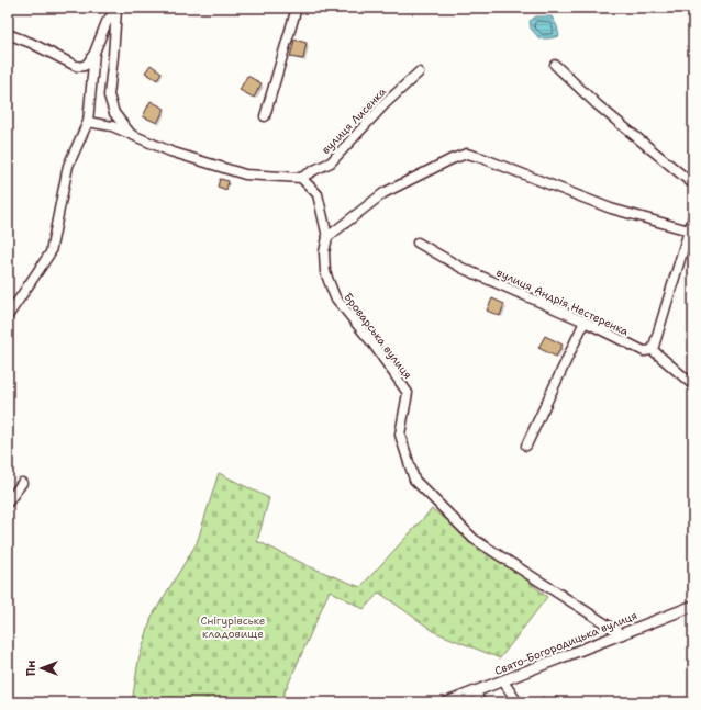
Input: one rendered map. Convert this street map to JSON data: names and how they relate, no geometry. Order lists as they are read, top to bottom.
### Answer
{
  "streets": {
    "street": [
      "вулиця Лисенка",
      "вулиця Андрія Нестеренка",
      "Броварська вулиця",
      "Свято-Богородицька вулиця"
    ]
  },
  "crossings": [
    ["Броварська вулиця", "Свято-Богородицька вулиця"]
  ],
  "parks": ["Снігурівське кладовище"],
  "north": "left"
}
